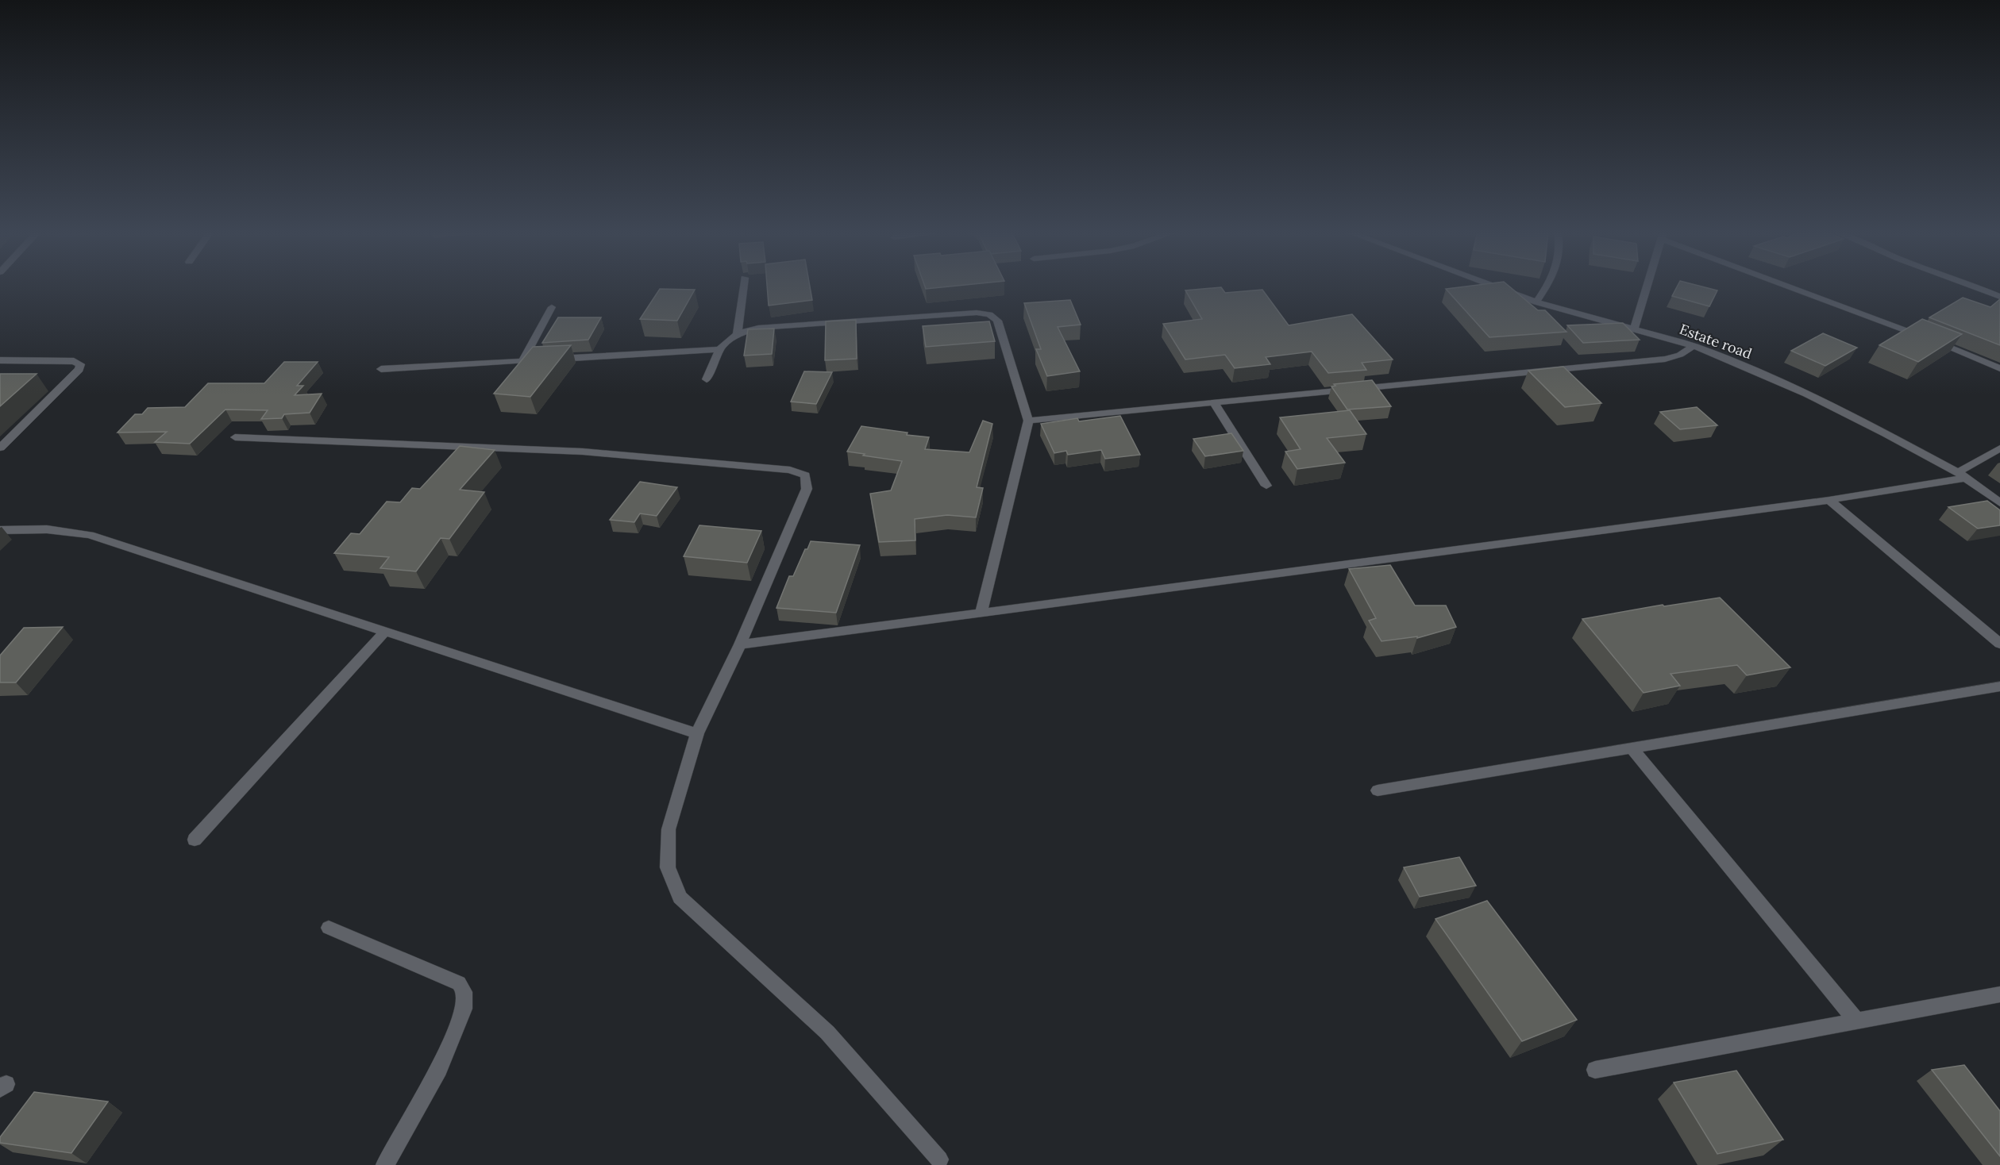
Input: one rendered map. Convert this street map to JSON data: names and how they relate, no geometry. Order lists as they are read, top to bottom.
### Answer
{
  "streets": {
    "street": ["Estate road"]
  }
}
